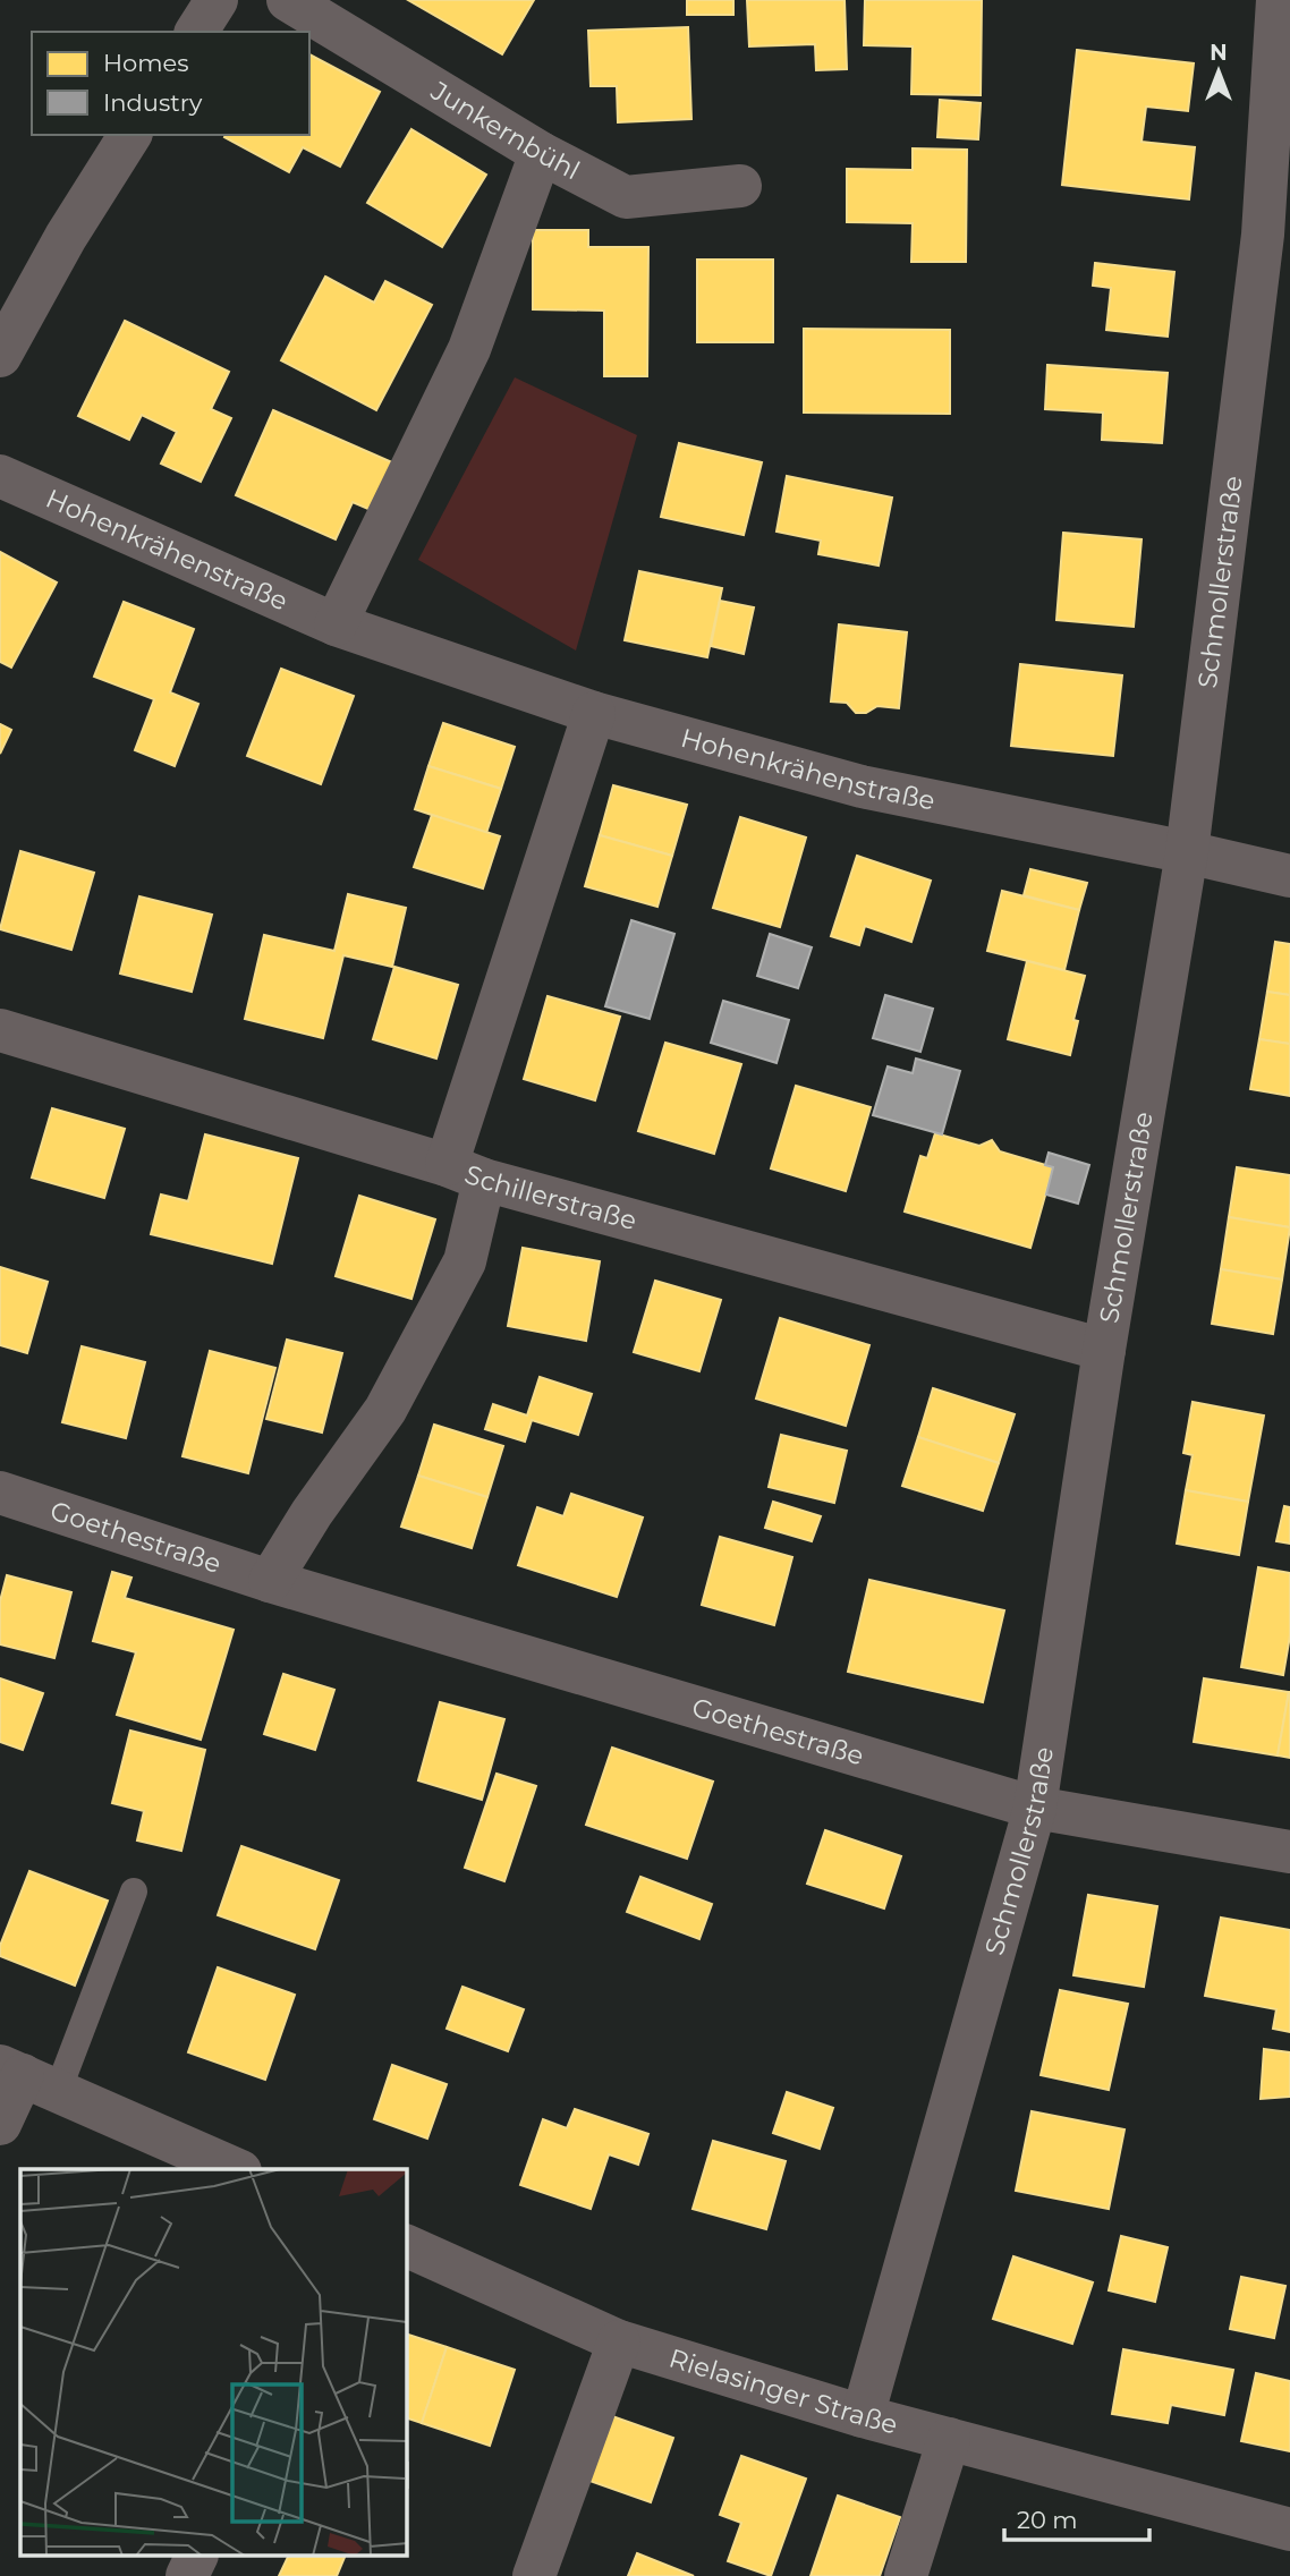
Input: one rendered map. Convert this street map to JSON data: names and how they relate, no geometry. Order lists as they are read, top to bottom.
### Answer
{
  "streets": {
    "street": [
      "Junkernbühl",
      "Hohenkrähenstraße",
      "Schmollerstraße",
      "Schillerstraße",
      "Goethestraße",
      "Rielasinger Straße"
    ]
  },
  "crossings": [
    ["Hohenkrähenstraße", "Schmollerstraße"],
    ["Schmollerstraße", "Schillerstraße"],
    ["Schmollerstraße", "Goethestraße"],
    ["Schmollerstraße", "Rielasinger Straße"]
  ],
  "legend": ["Homes", "Industry"],
  "scale_bar": "20 m",
  "north": "top"
}
